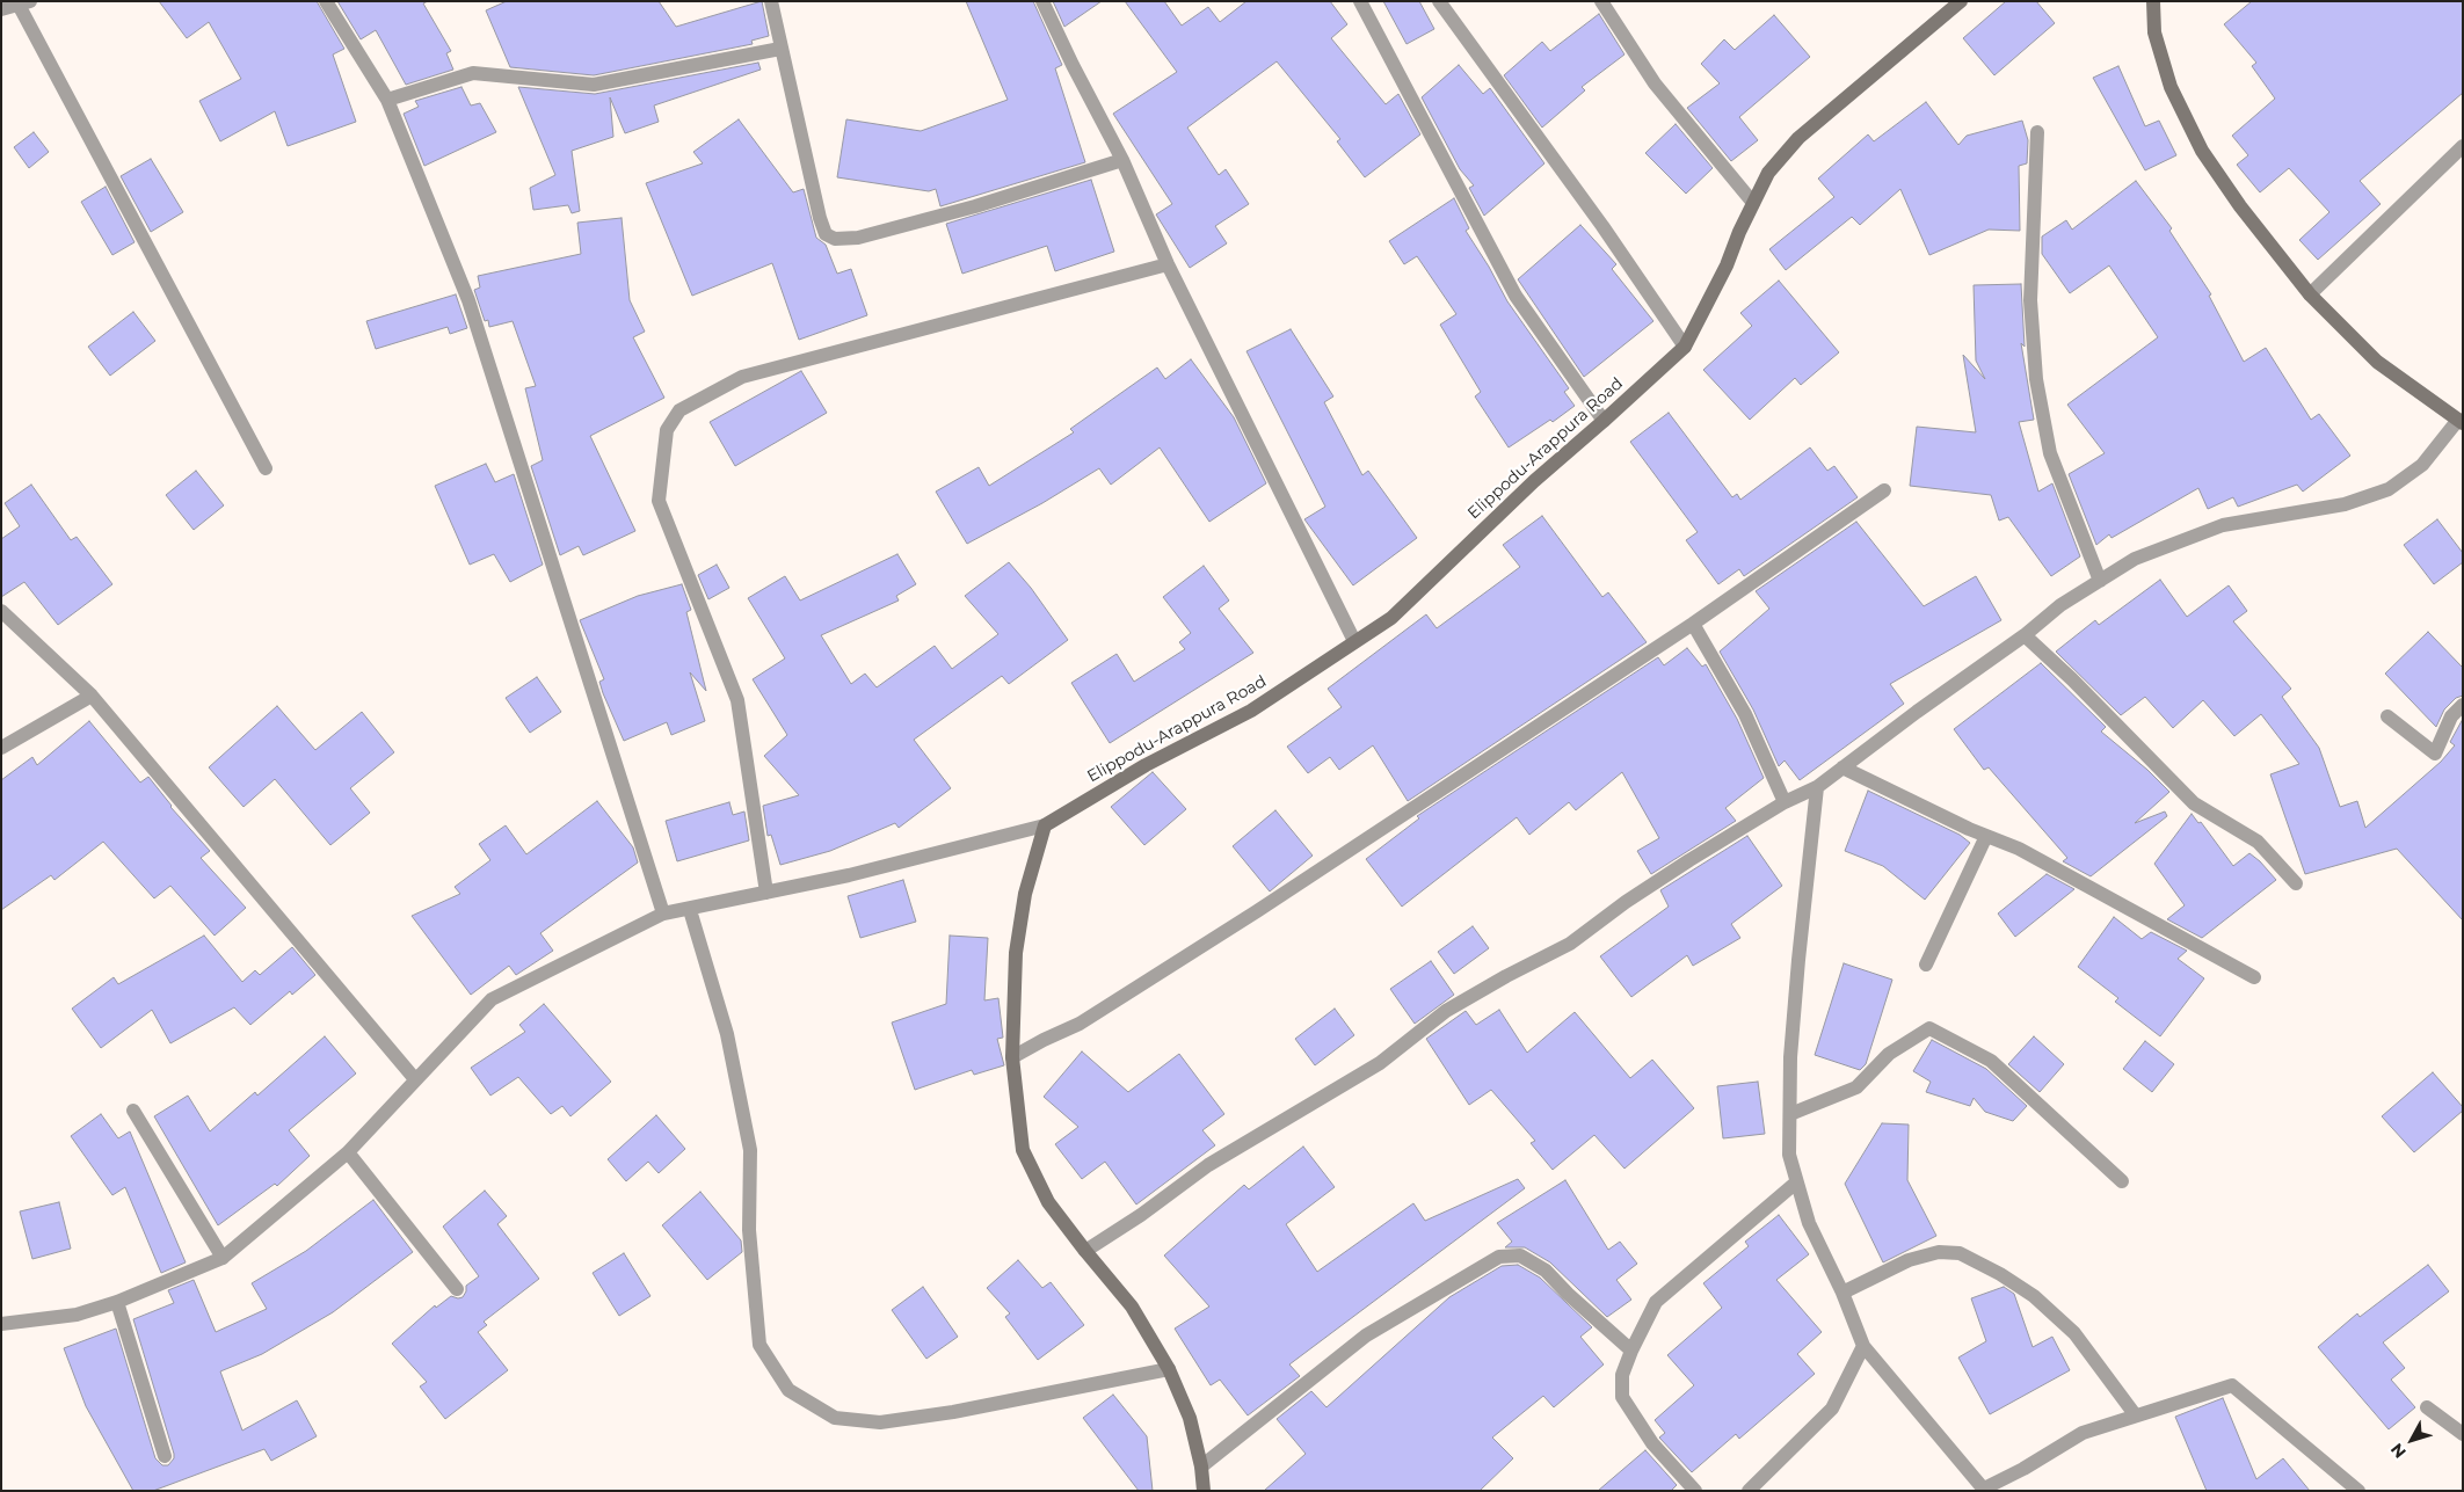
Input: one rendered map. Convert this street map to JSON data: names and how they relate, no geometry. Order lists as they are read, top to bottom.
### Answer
{
  "streets": {
    "street": ["Elippodu-Arappura Road"]
  },
  "north": "bottom left"
}
